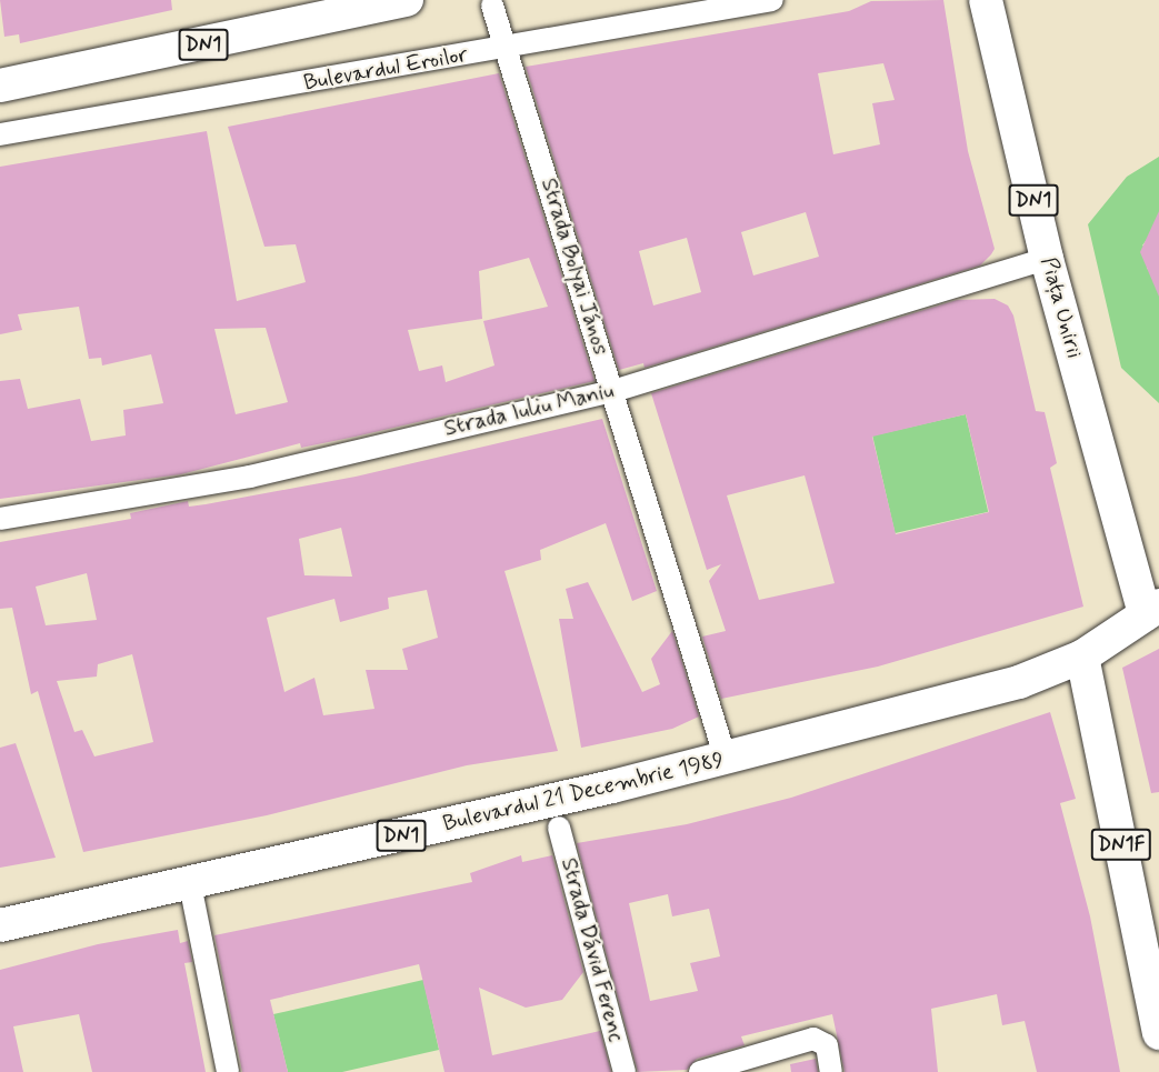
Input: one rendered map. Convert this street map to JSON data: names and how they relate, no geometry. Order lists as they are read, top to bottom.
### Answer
{
  "streets": {
    "main road": [
      "DN1",
      "Piața Unirii",
      "Bulevardul 21 Decembrie 1989",
      "DN1F"
    ],
    "street": [
      "Bulevardul Eroilor",
      "Strada Bolyai János",
      "Strada Iuliu Maniu",
      "Strada Dávid Ferenc"
    ]
  },
  "crossings": [
    ["Bulevardul Eroilor", "Strada Bolyai János"],
    ["Strada Bolyai János", "Strada Iuliu Maniu"],
    ["Strada Bolyai János", "Bulevardul 21 Decembrie 1989"],
    ["Piața Unirii", "Strada Iuliu Maniu"],
    ["Piața Unirii", "Bulevardul 21 Decembrie 1989"],
    ["Piața Unirii", "DN1F"],
    ["Bulevardul 21 Decembrie 1989", "DN1F"]
  ]
}
